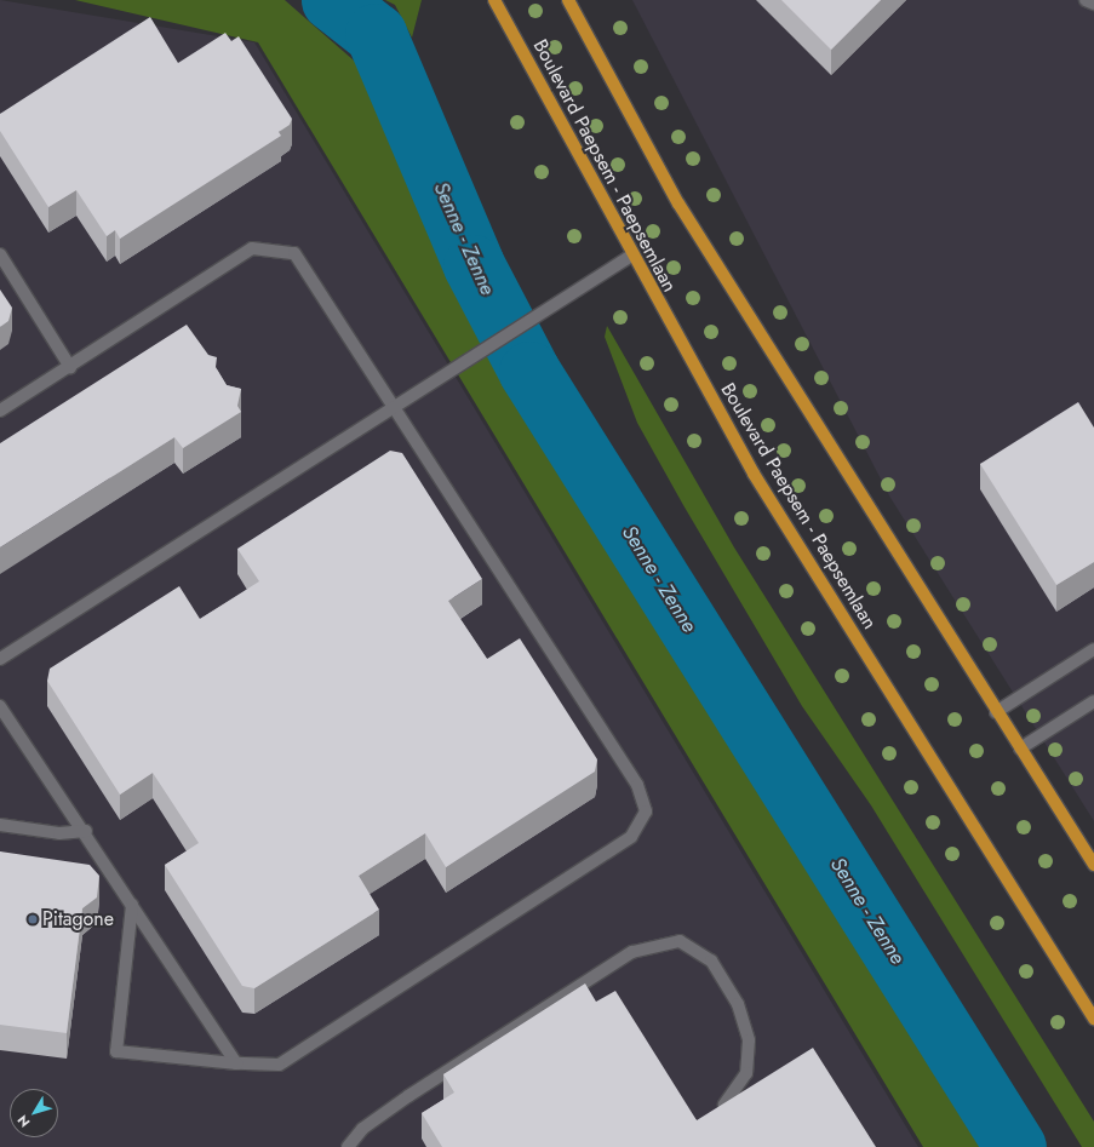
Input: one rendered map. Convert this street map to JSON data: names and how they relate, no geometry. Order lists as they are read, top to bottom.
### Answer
{
  "streets": {
    "main road": ["Boulevard Paepsem - Paepsemlaan"]
  },
  "water": ["Senne - Zenne"],
  "places": ["Pitagone"],
  "north": "bottom left"
}
